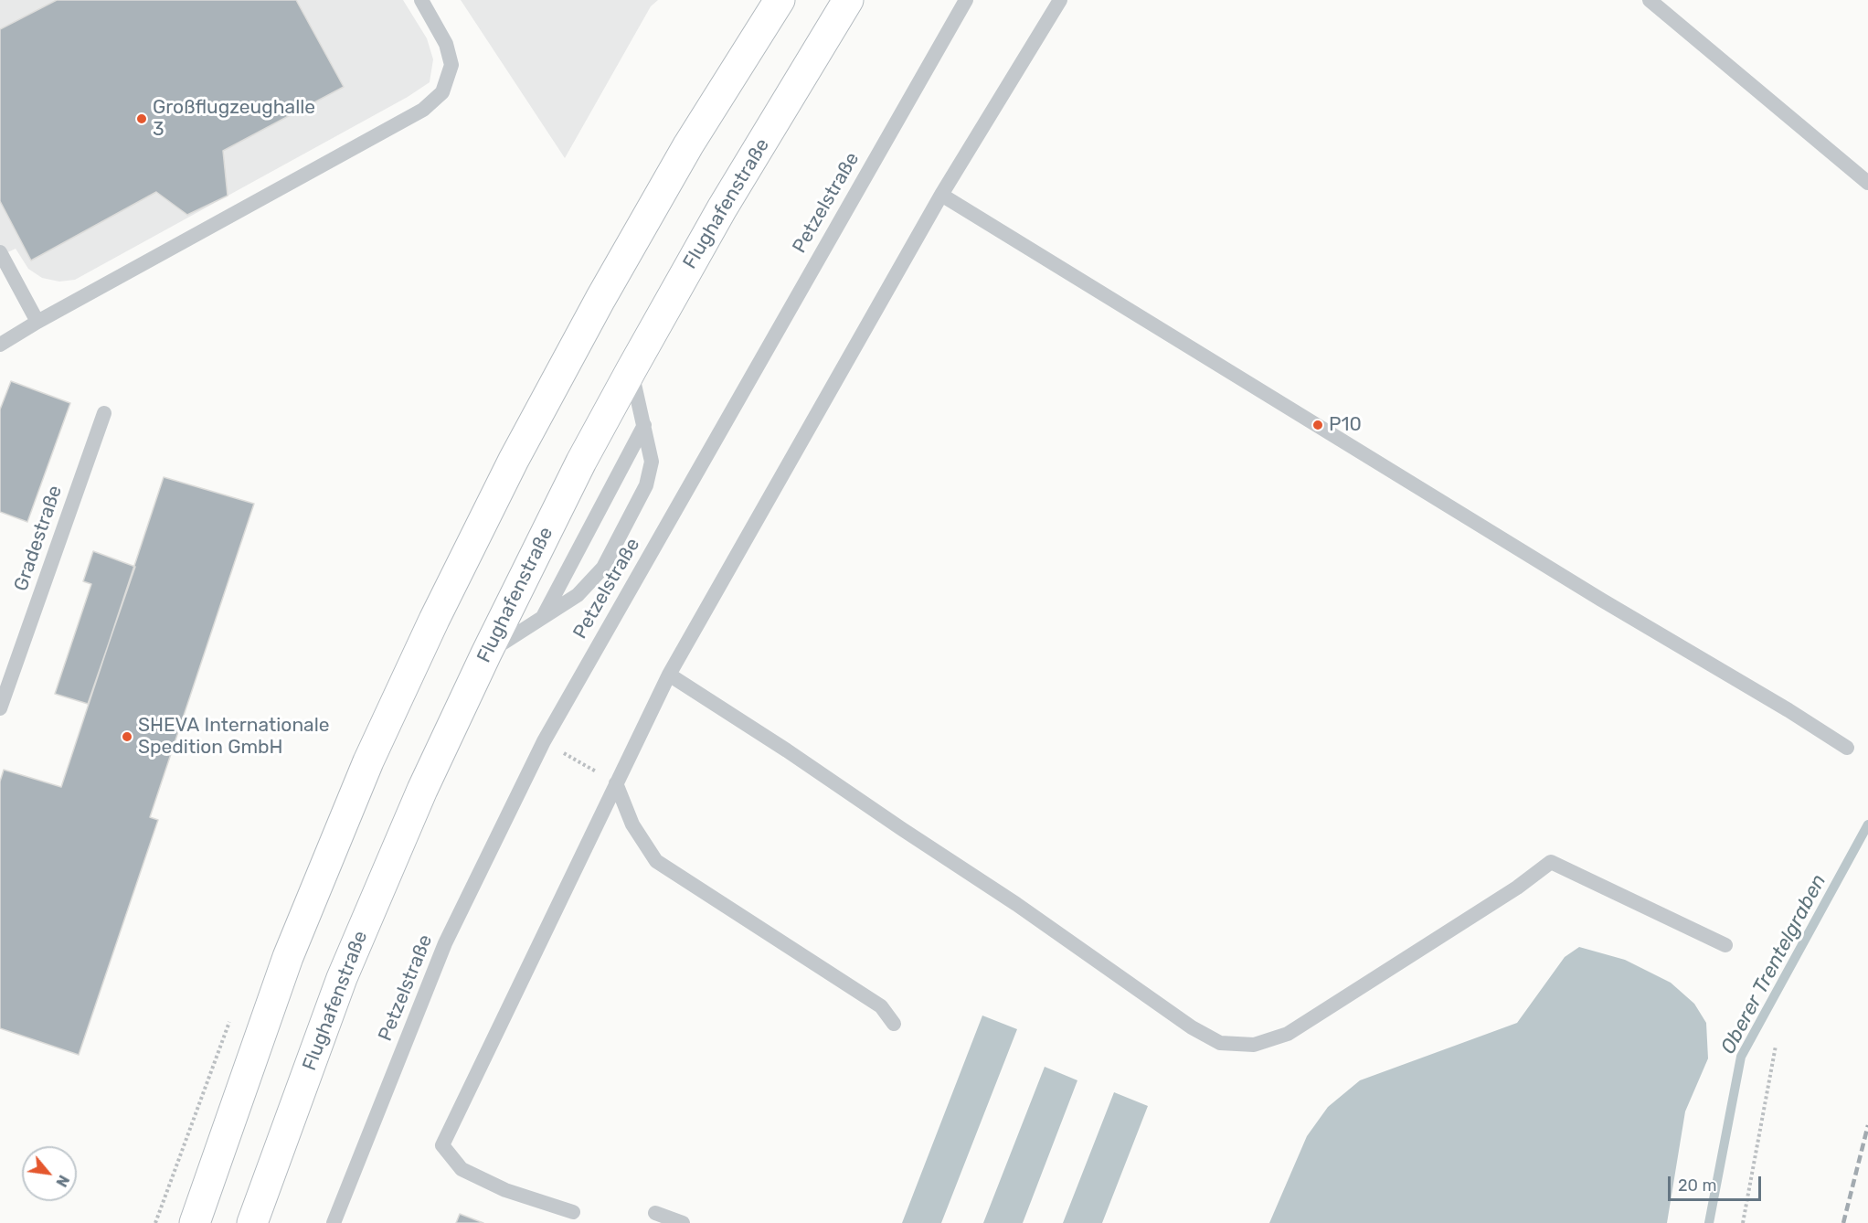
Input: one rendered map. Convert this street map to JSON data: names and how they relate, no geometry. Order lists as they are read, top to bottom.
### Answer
{
  "streets": {
    "main road": ["Flughafenstraße"],
    "lane": ["Petzelstraße", "Gradestraße"]
  },
  "water": ["Oberer Trentelgraben"],
  "places": ["Großflugzeughalle 3", "P10", "SHEVA Internationale Spedition GmbH"],
  "scale_bar": "20 m",
  "north": "bottom right"
}
